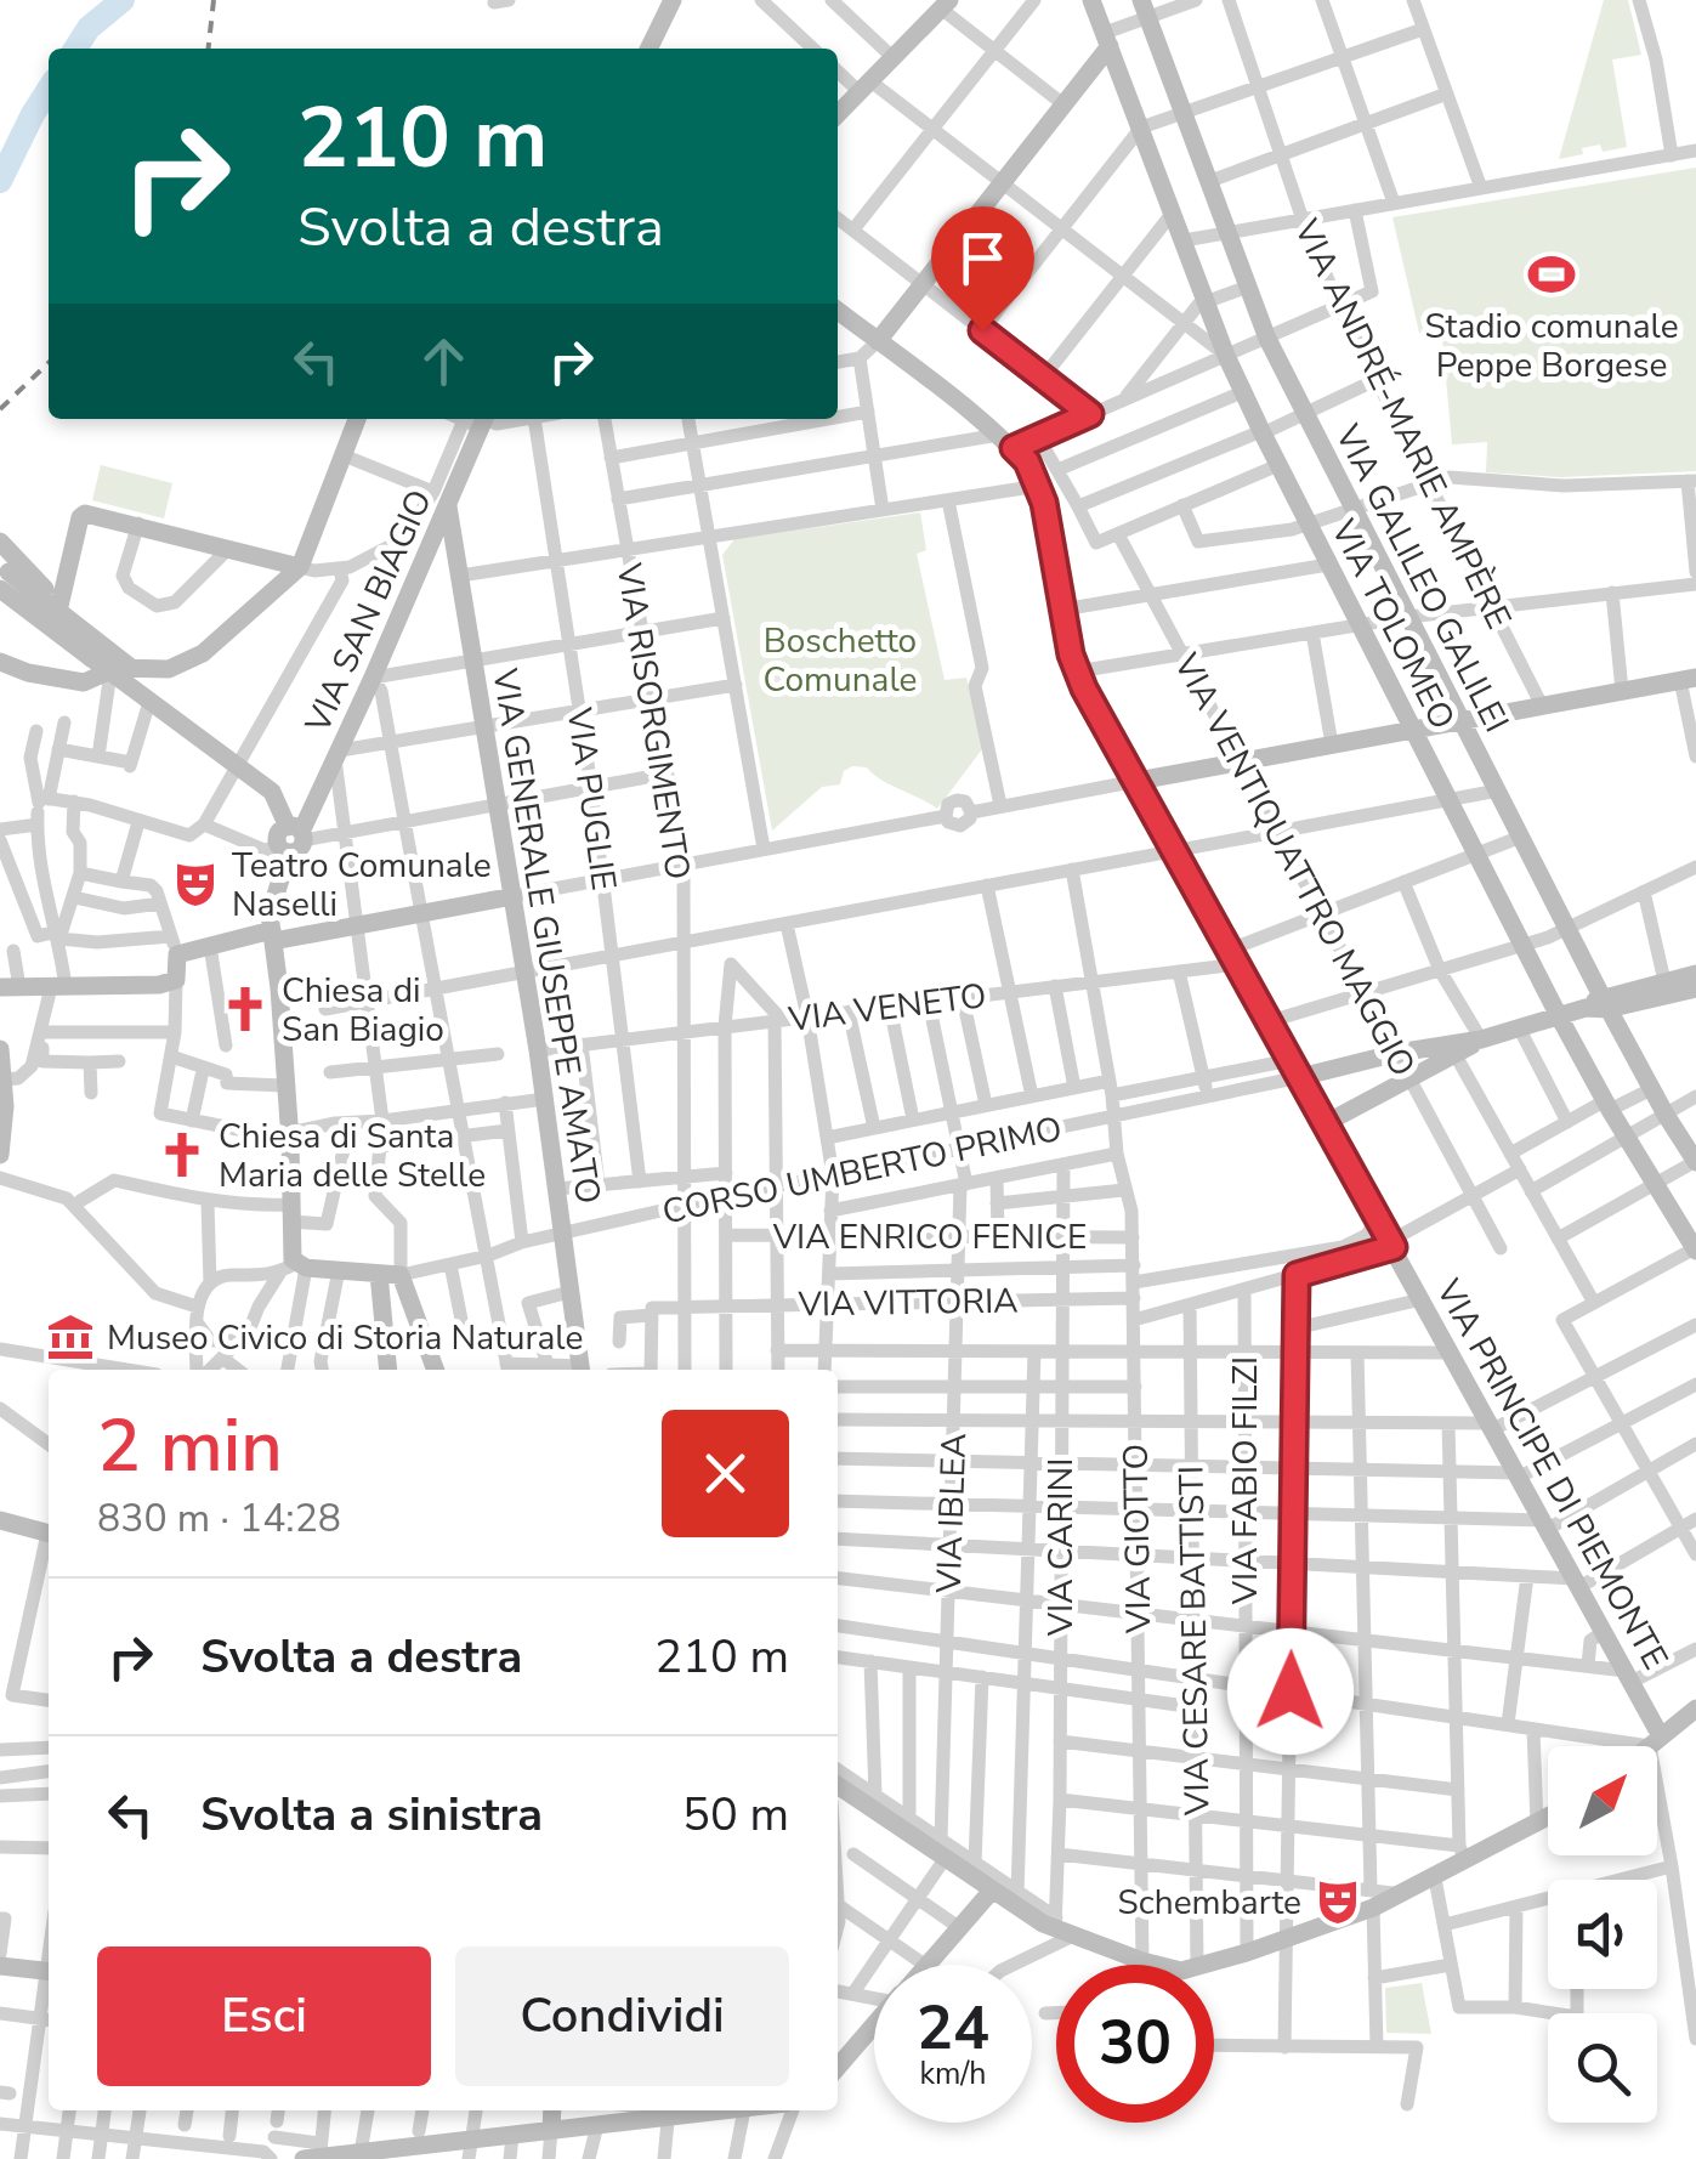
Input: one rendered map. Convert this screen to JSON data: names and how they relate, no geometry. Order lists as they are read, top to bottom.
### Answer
{
  "streets": {
    "street": [
      "VIA ANDRÉ-MARIE AMPÈRE",
      "VIA GALILEO GALILEI",
      "VIA SAN BIAGIO",
      "VIA TOLOMEO",
      "VIA RISORGIMENTO",
      "VIA PUGLIE",
      "VIA VENTIQUATTRO MAGGIO",
      "VIA GENERALE GIUSEPPE AMATO",
      "VIA VENETO",
      "CORSO UMBERTO PRIMO",
      "VIA ENRICO FENICE",
      "VIA VITTORIA",
      "VIA PRINCIPE DI PIEMONTE",
      "VIA FABIO FILZI",
      "VIA IBLEA",
      "VIA GIOTTO",
      "VIA CARINI",
      "VIA CESARE BATTISTI"
    ]
  },
  "crossings": [
    ["VIA GALILEO GALILEI", "VIA VENETO"],
    ["VIA SAN BIAGIO", "VIA GENERALE GIUSEPPE AMATO"],
    ["VIA TOLOMEO", "VIA VENETO"],
    ["VIA RISORGIMENTO", "VIA VENETO"],
    ["VIA RISORGIMENTO", "CORSO UMBERTO PRIMO"],
    ["VIA RISORGIMENTO", "VIA VITTORIA"],
    ["VIA PUGLIE", "VIA VENETO"],
    ["VIA VENTIQUATTRO MAGGIO", "VIA VENETO"],
    ["VIA GENERALE GIUSEPPE AMATO", "VIA VENETO"],
    ["VIA GENERALE GIUSEPPE AMATO", "CORSO UMBERTO PRIMO"],
    ["VIA VENETO", "VIA PRINCIPE DI PIEMONTE"],
    ["VIA VENETO", "VIA IBLEA"],
    ["VIA VENETO", "VIA GIOTTO"],
    ["CORSO UMBERTO PRIMO", "VIA PRINCIPE DI PIEMONTE"],
    ["CORSO UMBERTO PRIMO", "VIA IBLEA"],
    ["CORSO UMBERTO PRIMO", "VIA GIOTTO"],
    ["VIA ENRICO FENICE", "VIA IBLEA"],
    ["VIA ENRICO FENICE", "VIA GIOTTO"],
    ["VIA ENRICO FENICE", "VIA CARINI"],
    ["VIA VITTORIA", "VIA PRINCIPE DI PIEMONTE"],
    ["VIA VITTORIA", "VIA IBLEA"],
    ["VIA VITTORIA", "VIA GIOTTO"],
    ["VIA VITTORIA", "VIA CARINI"]
  ],
  "parks": ["Boschetto Comunale"],
  "places": {
    "sports": ["Stadio comunale Peppe Borgese"],
    "theatre": ["Teatro Comunale Naselli", "Schembarte"],
    "church": ["Chiesa di San Biagio", "Chiesa di Santa Maria delle Stelle"],
    "museum": ["Museo Civico di Storia Naturale"]
  },
  "north": "top right",
  "page": {
    "turn": ["210 m", "Svolta a destra"],
    "heading": ["2 min", "830 m · 14:28"],
    "list": [
      {
        "name": "Svolta a destra",
        "value": "210 m"
      },
      {
        "name": "Svolta a sinistra",
        "value": "50 m"
      }
    ],
    "buttons": ["Esci", "Condividi"],
    "speed": "24 km/h",
    "limit": "30"
  }
}
